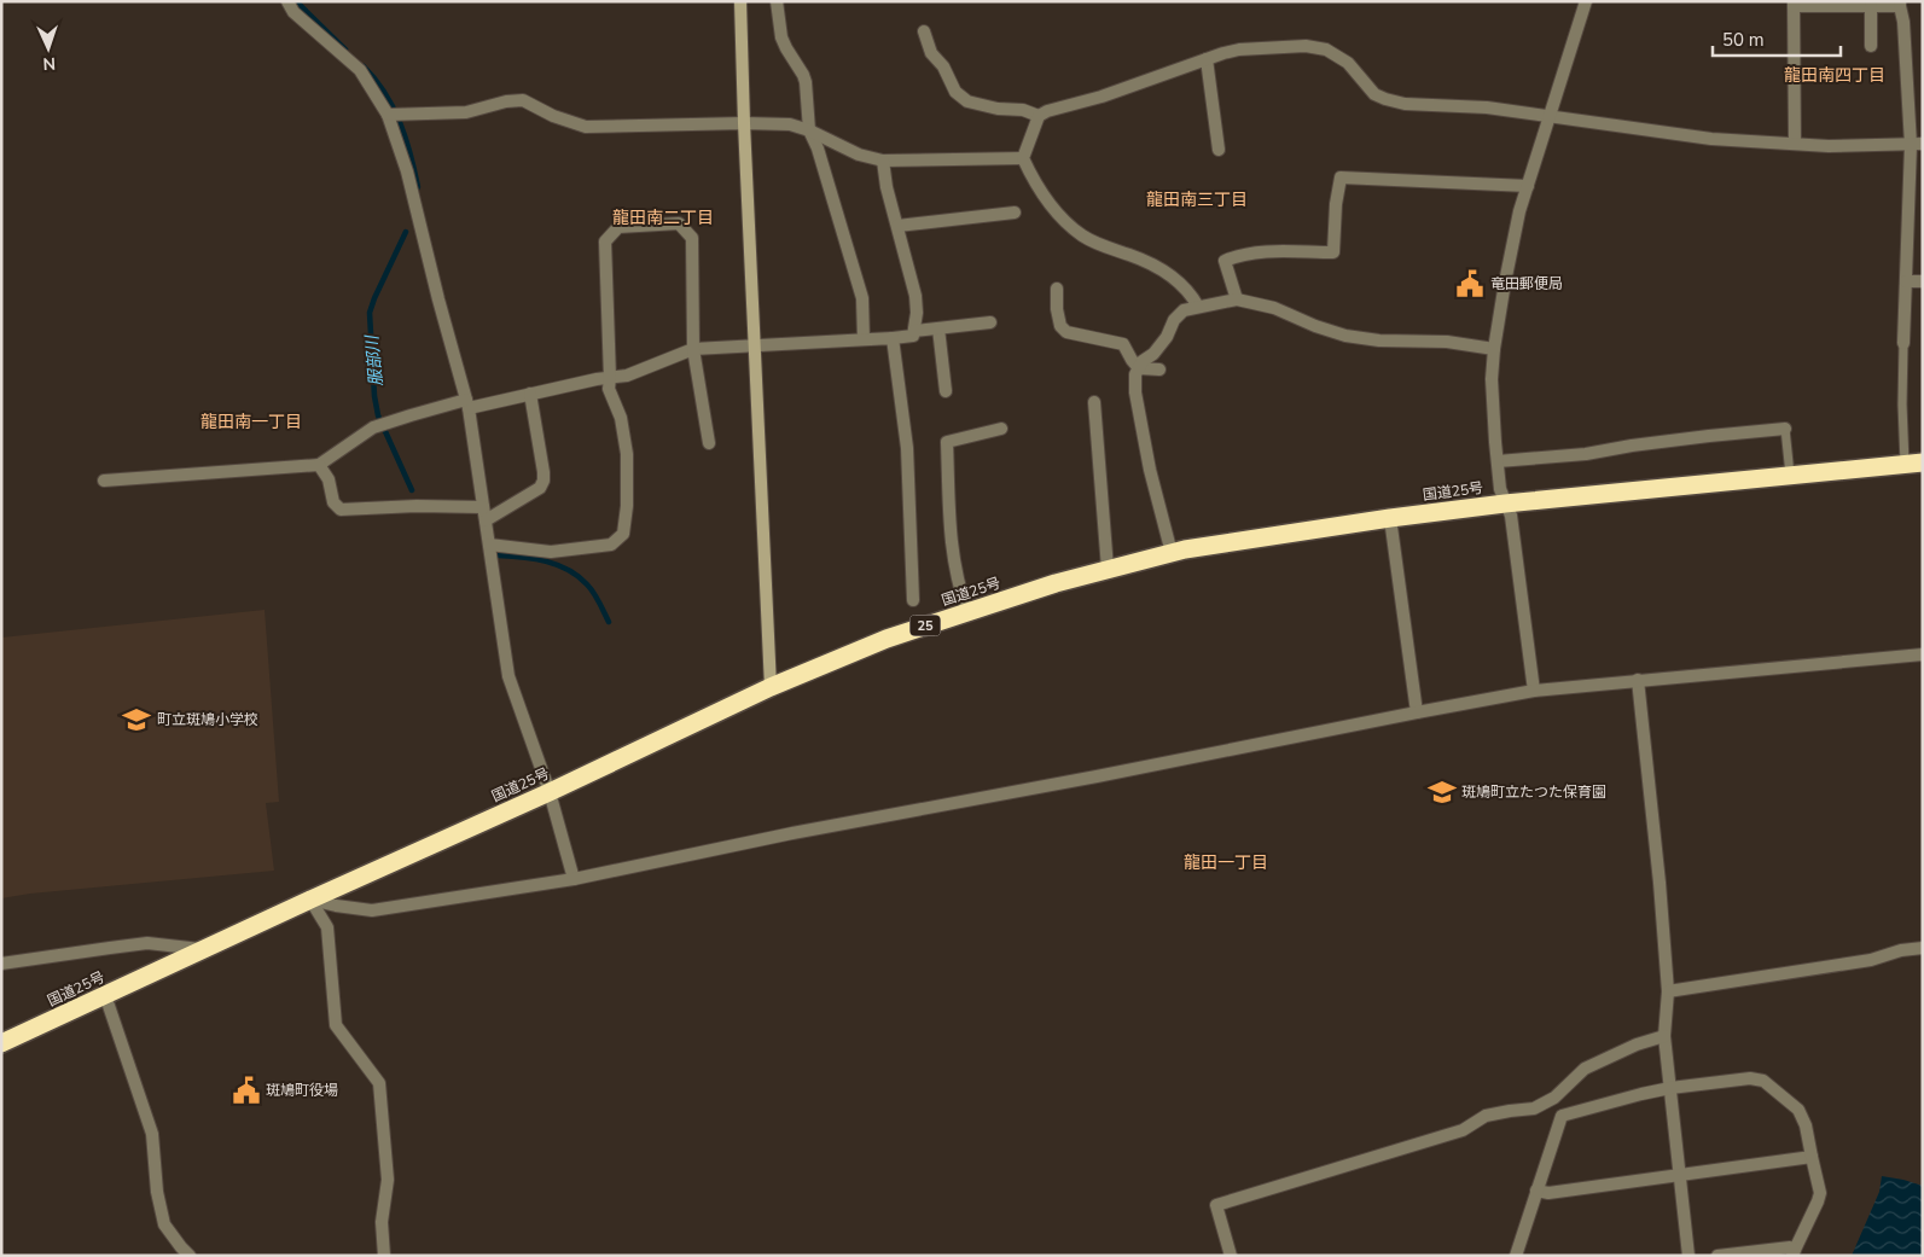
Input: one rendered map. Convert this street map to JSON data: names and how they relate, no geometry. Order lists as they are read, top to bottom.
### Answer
{
  "streets": {
    "highway": ["国道25号", "25"]
  },
  "districts": [
    "龍田南四丁目",
    "龍田南三丁目",
    "龍田南二丁目",
    "龍田南一丁目",
    "龍田一丁目"
  ],
  "water": ["服部川"],
  "places": {
    "public building": ["竜田郵便局", "斑鳩町役場"],
    "school or university": ["町立斑鳩小学校", "斑鳩町立たつた保育園"]
  },
  "scale_bar": "50 m",
  "north": "bottom"
}
